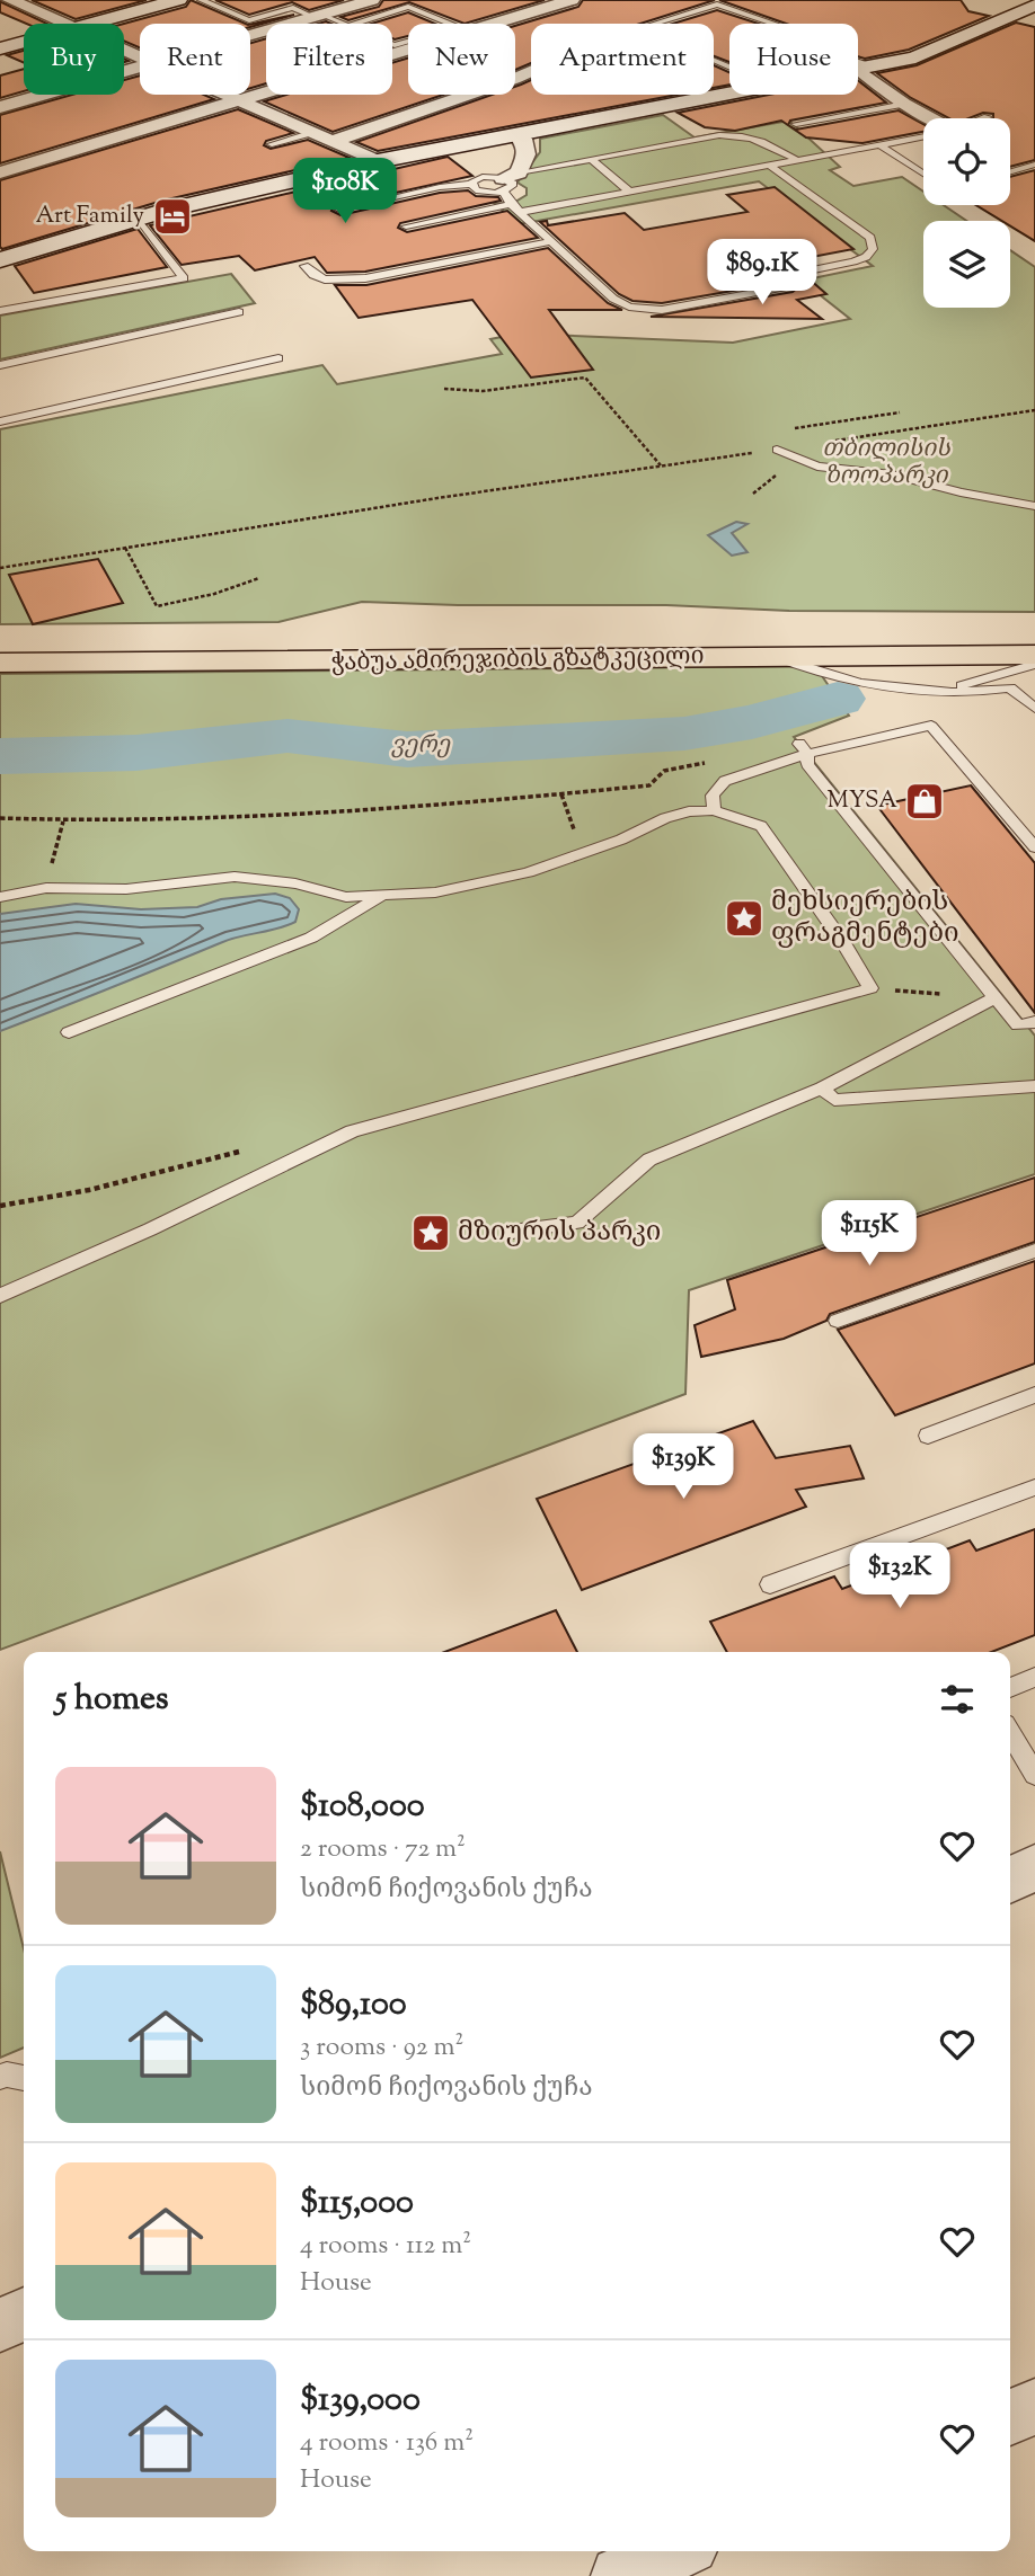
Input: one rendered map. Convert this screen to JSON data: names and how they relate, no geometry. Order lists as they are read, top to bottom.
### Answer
{
  "streets": {
    "main road": ["ჭაბუა ამირეჯიბის გზატკეცილი"]
  },
  "water": ["ვერე"],
  "parks": ["თბილისის ზოოპარკი"],
  "places": {
    "hotel": ["Art Family"],
    "shop": ["MYSA"],
    "place": ["მეხსიერების ფრაგმენტები", "მზიურის პარკი"]
  },
  "page": {
    "chip": [
      "Buy",
      "Rent",
      "Filters",
      "New",
      "Apartment",
      "House"
    ],
    "price": [
      "$108K",
      "$89.1K",
      "$115K",
      "$139K",
      "$132K"
    ],
    "heading": "5 homes",
    "list": [
      {
        "name": "$108,000",
        "note": "2 rooms · 72 m² · სიმონ ჩიქოვანის ქუჩა"
      },
      {
        "name": "$89,100",
        "note": "3 rooms · 92 m² · სიმონ ჩიქოვანის ქუჩა"
      },
      {
        "name": "$115,000",
        "note": "4 rooms · 112 m² · House"
      },
      {
        "name": "$139,000",
        "note": "4 rooms · 136 m² · House"
      }
    ]
  }
}
